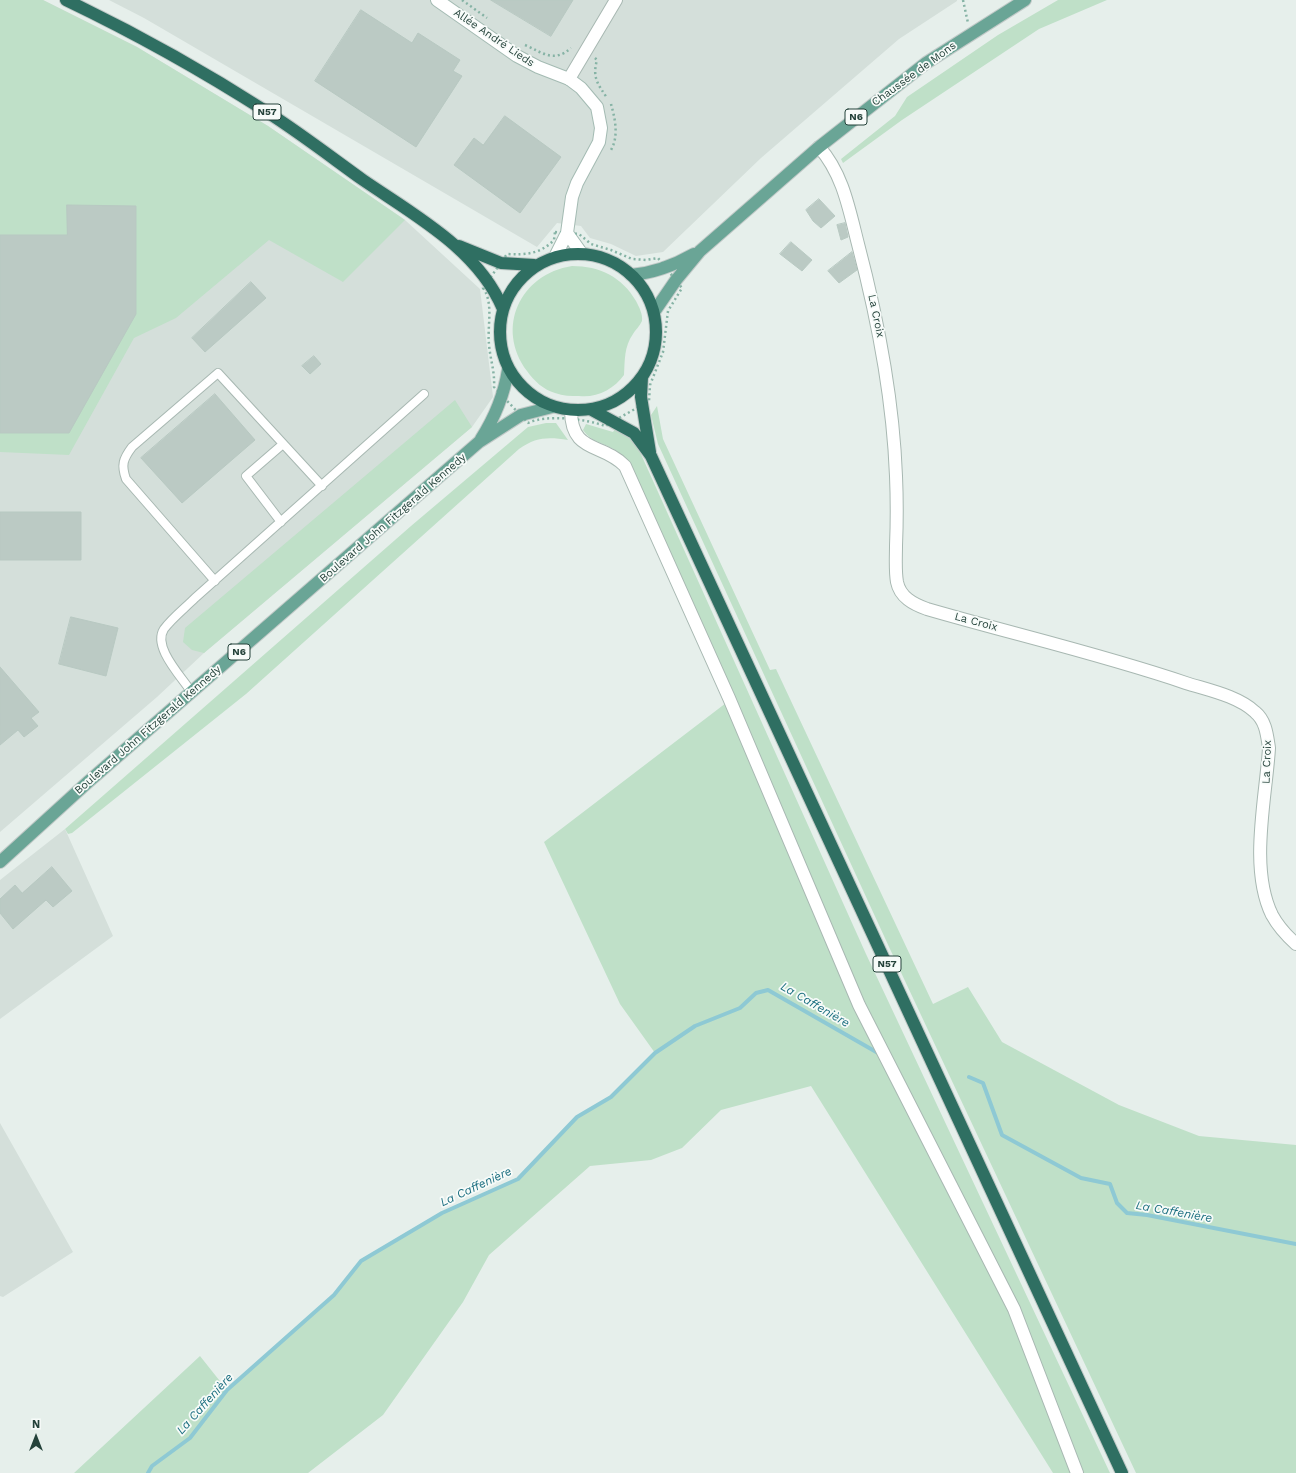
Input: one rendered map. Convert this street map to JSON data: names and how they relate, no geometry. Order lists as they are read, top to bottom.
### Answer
{
  "streets": {
    "highway": ["N57"],
    "main road": ["Chaussée de Mons", "N6", "Boulevard John Fitzgerald Kennedy"],
    "street": ["Allée André Lieds", "La Croix"]
  },
  "crossings": [
    ["Chaussée de Mons", "La Croix"]
  ],
  "water": ["La Caffenière"],
  "north": "top"
}
